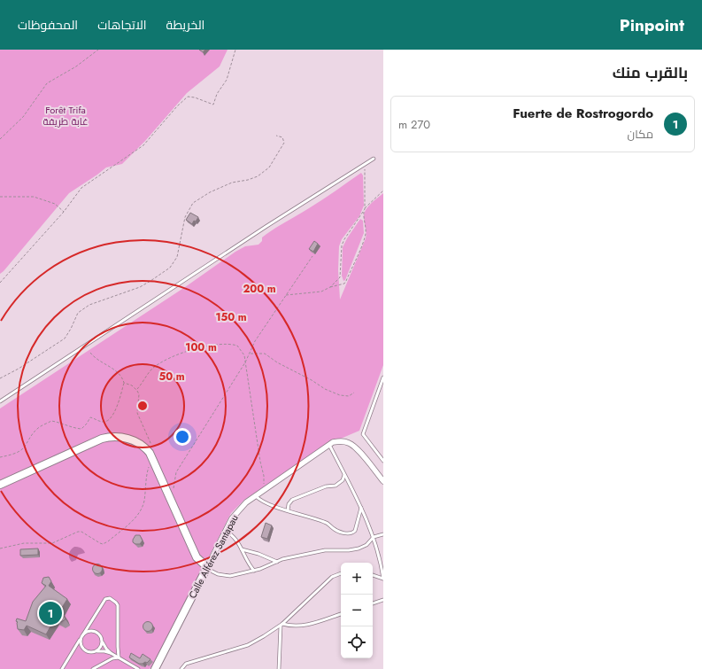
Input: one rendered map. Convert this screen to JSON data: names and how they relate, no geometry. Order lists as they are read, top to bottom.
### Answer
{
  "streets": {
    "street": ["Calle Alférez Santapau"]
  },
  "parks": ["Forêt Trifa غابة طريفة"],
  "page": {
    "header": "Pinpoint",
    "nav": ["الخريطة", "الاتجاهات", "المحفوظات"],
    "heading": "بالقرب منك",
    "list": [
      {
        "mark": "1",
        "name": "Fuerte de Rostrogordo",
        "note": "مكان",
        "value": "270 m"
      }
    ],
    "map_buttons": ["+", "−"],
    "pins": "1"
  },
  "rings": [
    "200 m",
    "150 m",
    "100 m",
    "50 m"
  ]
}
